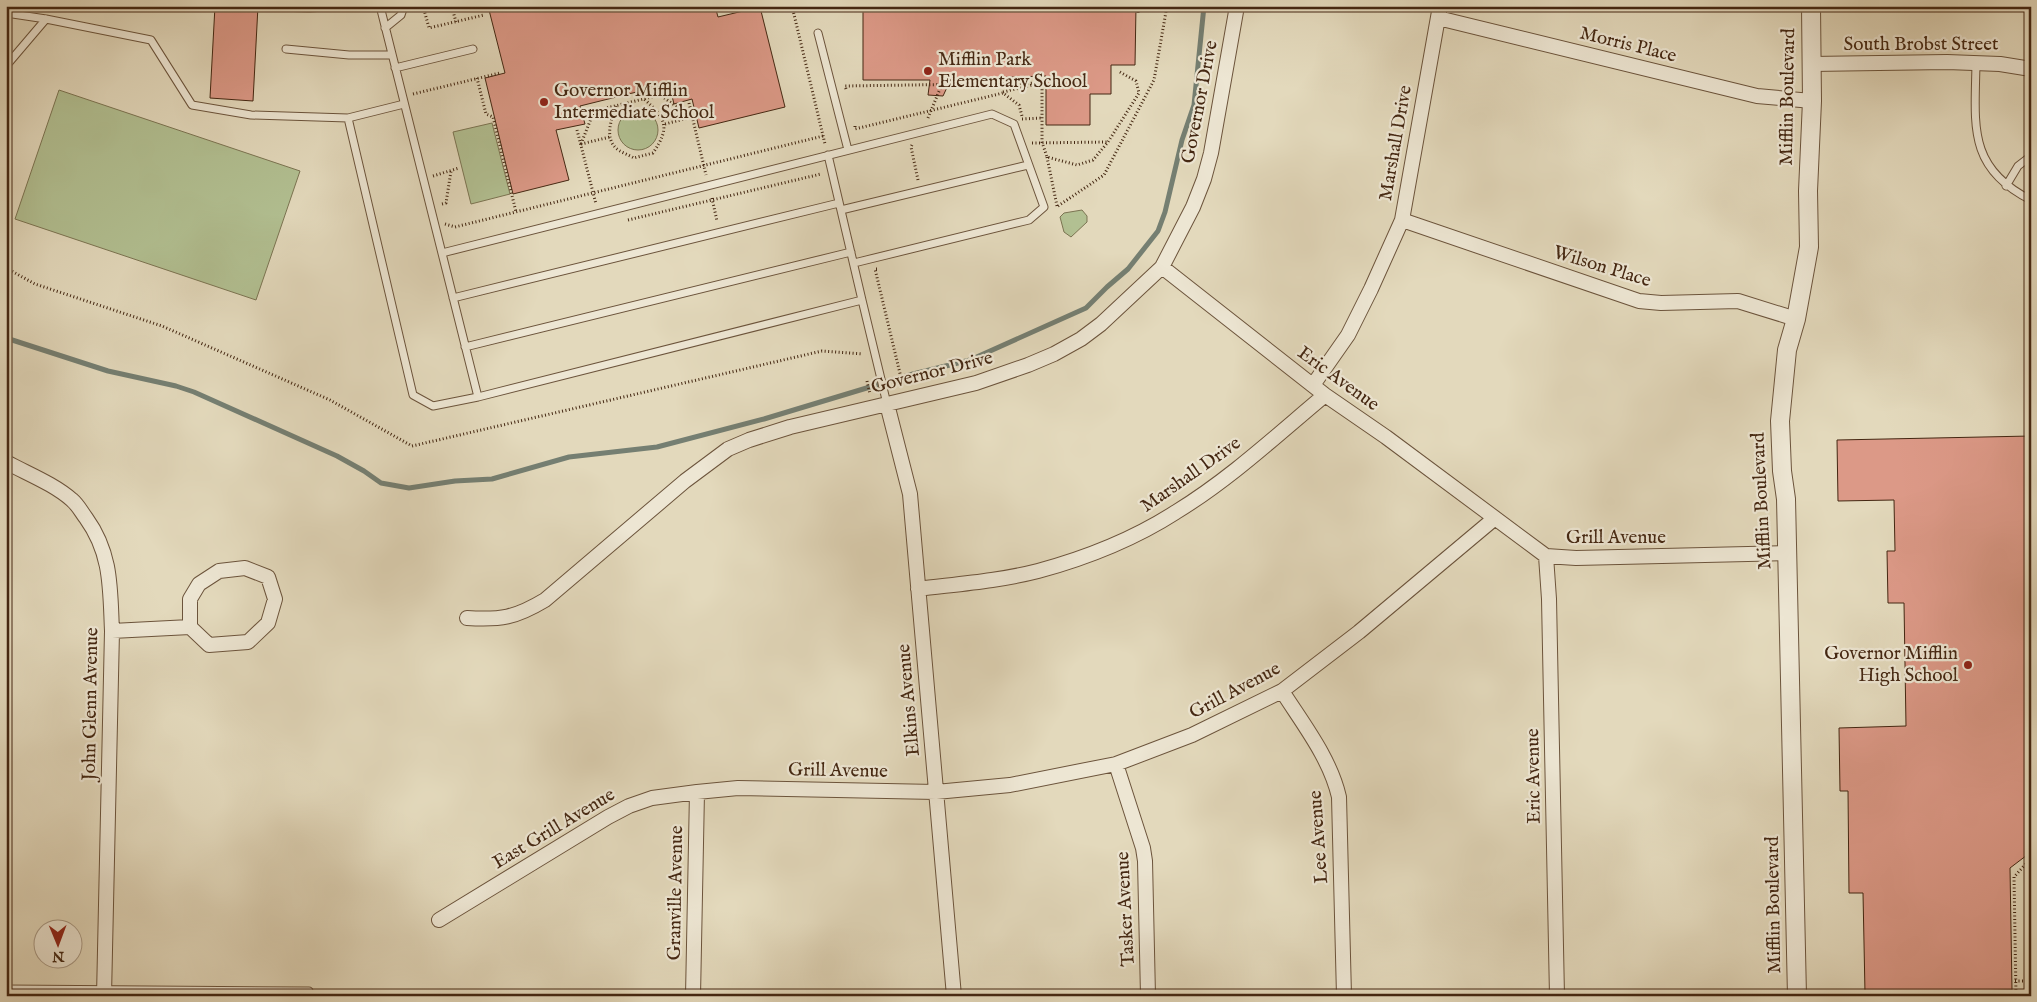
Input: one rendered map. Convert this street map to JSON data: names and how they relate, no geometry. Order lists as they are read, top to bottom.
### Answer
{
  "streets": {
    "street": [
      "Morris Place",
      "South Brobst Street",
      "Mifflin Boulevard",
      "Governor Drive",
      "Marshall Drive",
      "Wilson Place",
      "Eric Avenue",
      "Grill Avenue",
      "Elkins Avenue",
      "John Glenn Avenue",
      "East Grill Avenue",
      "Lee Avenue",
      "Granville Avenue",
      "Tasker Avenue"
    ]
  },
  "crossings": [
    ["Morris Place", "Mifflin Boulevard"],
    ["Morris Place", "Marshall Drive"],
    ["South Brobst Street", "Mifflin Boulevard"],
    ["Mifflin Boulevard", "Wilson Place"],
    ["Mifflin Boulevard", "Grill Avenue"],
    ["Governor Drive", "Eric Avenue"],
    ["Governor Drive", "Elkins Avenue"],
    ["Marshall Drive", "Wilson Place"],
    ["Marshall Drive", "Eric Avenue"],
    ["Marshall Drive", "Elkins Avenue"],
    ["Eric Avenue", "Grill Avenue"],
    ["Grill Avenue", "Elkins Avenue"],
    ["Grill Avenue", "East Grill Avenue"],
    ["Grill Avenue", "Lee Avenue"],
    ["Grill Avenue", "Granville Avenue"],
    ["Grill Avenue", "Tasker Avenue"],
    ["East Grill Avenue", "Granville Avenue"]
  ],
  "places": ["Mifflin Park Elementary School", "Governor Mifflin Intermediate School", "Governor Mifflin High School"],
  "north": "bottom"
}
